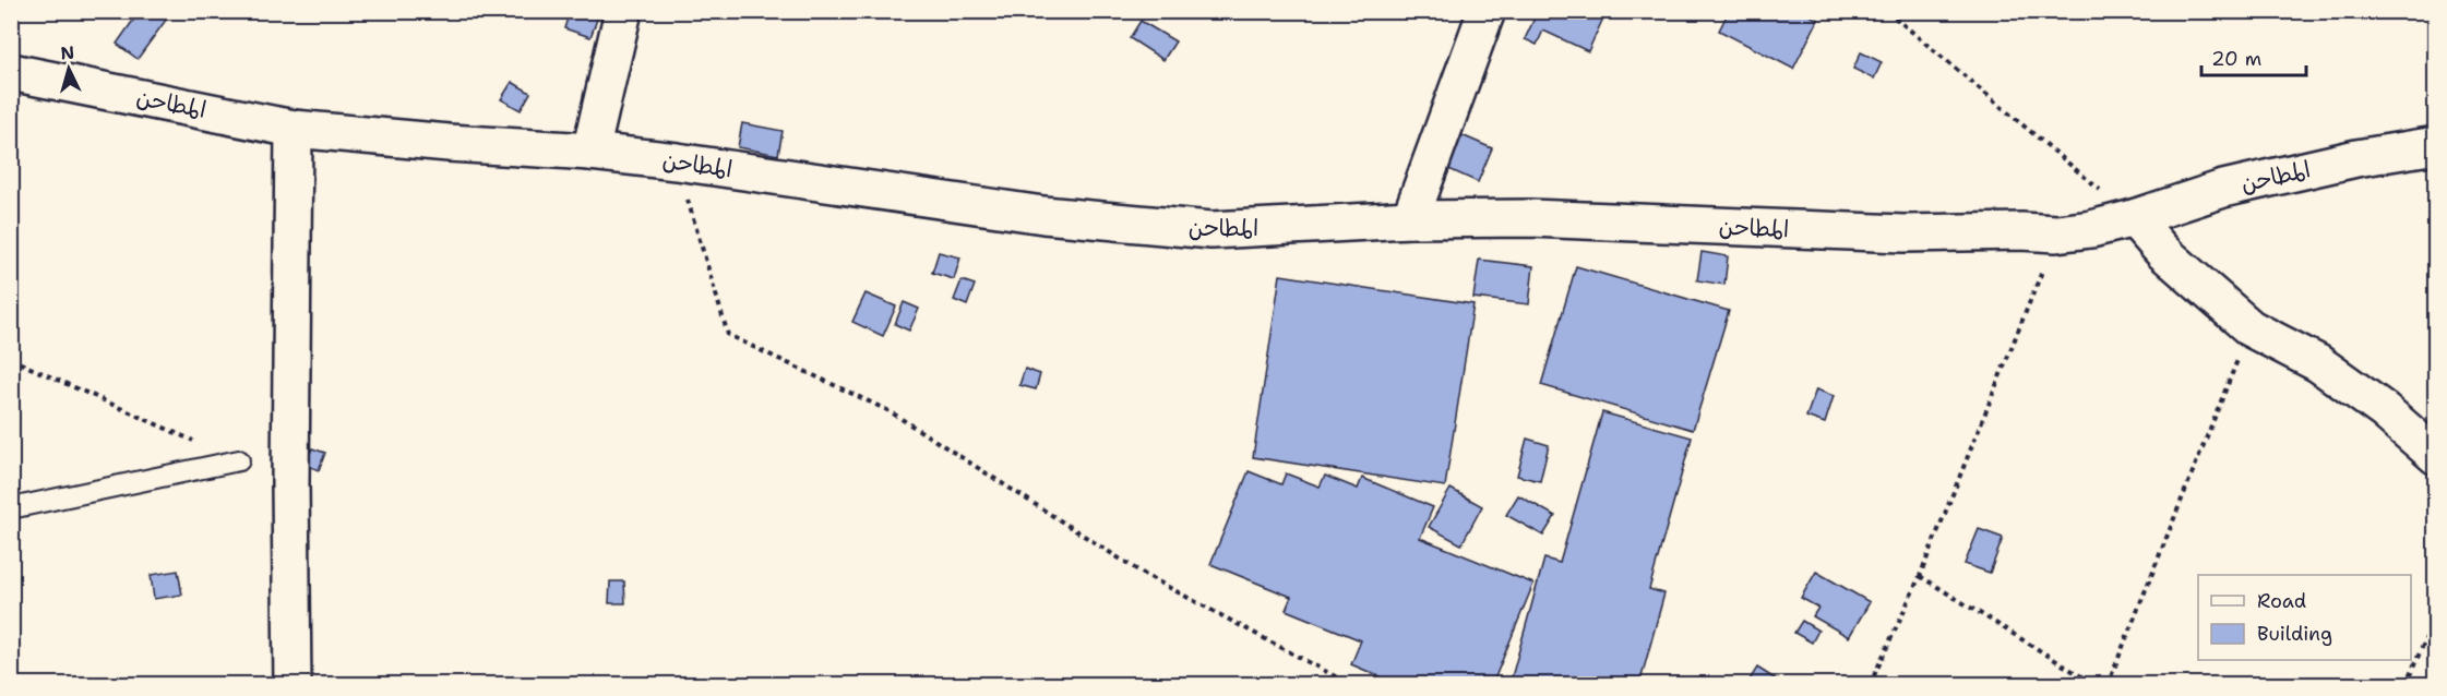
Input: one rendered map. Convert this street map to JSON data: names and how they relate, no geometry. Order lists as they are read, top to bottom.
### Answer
{
  "streets": {
    "main road": ["المطاحن"]
  },
  "legend": ["Road", "Building"],
  "scale_bar": "20 m",
  "north": "top"
}
